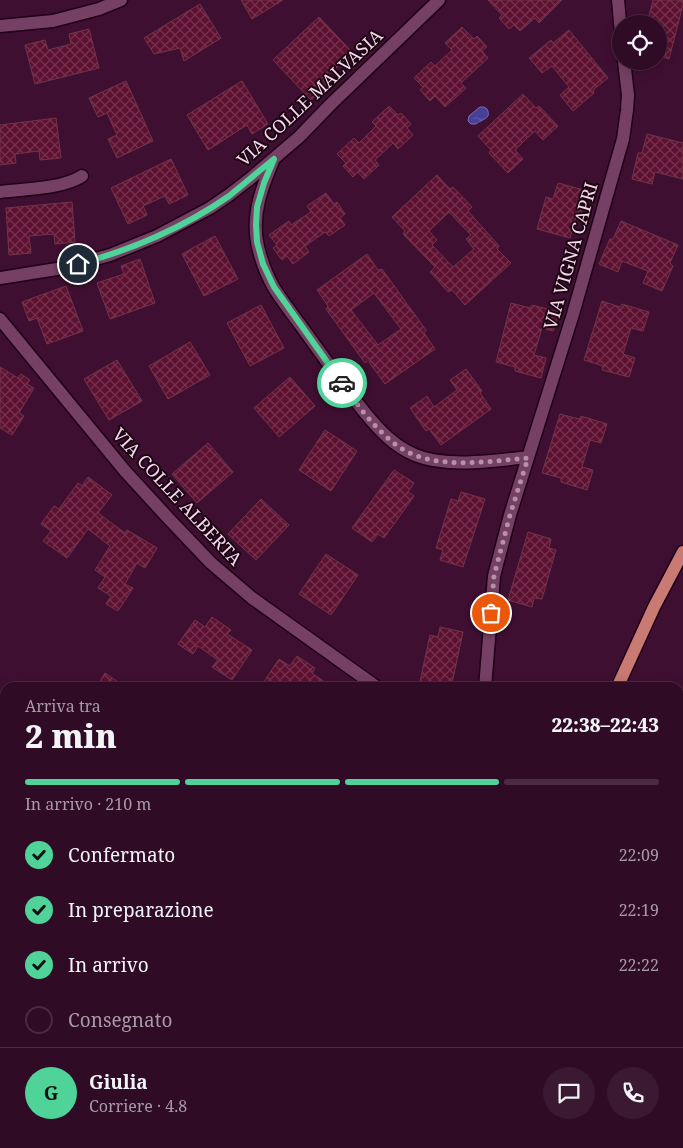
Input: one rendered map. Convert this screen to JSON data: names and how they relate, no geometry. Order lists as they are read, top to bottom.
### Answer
{
  "streets": {
    "street": ["VIA COLLE MALVASIA", "VIA VIGNA CAPRI", "VIA COLLE ALBERTA"]
  },
  "page": {
    "heading": ["2 min", "Arriva tra", "22:38–22:43"],
    "panel": ["Giulia", "Corriere · 4.8"],
    "bar": "In arrivo · 210 m",
    "list": [
      ["Confermato", "22:09"],
      ["In preparazione", "22:19"],
      ["In arrivo", "22:22"],
      "Consegnato"
    ],
    "round": "G"
  }
}
